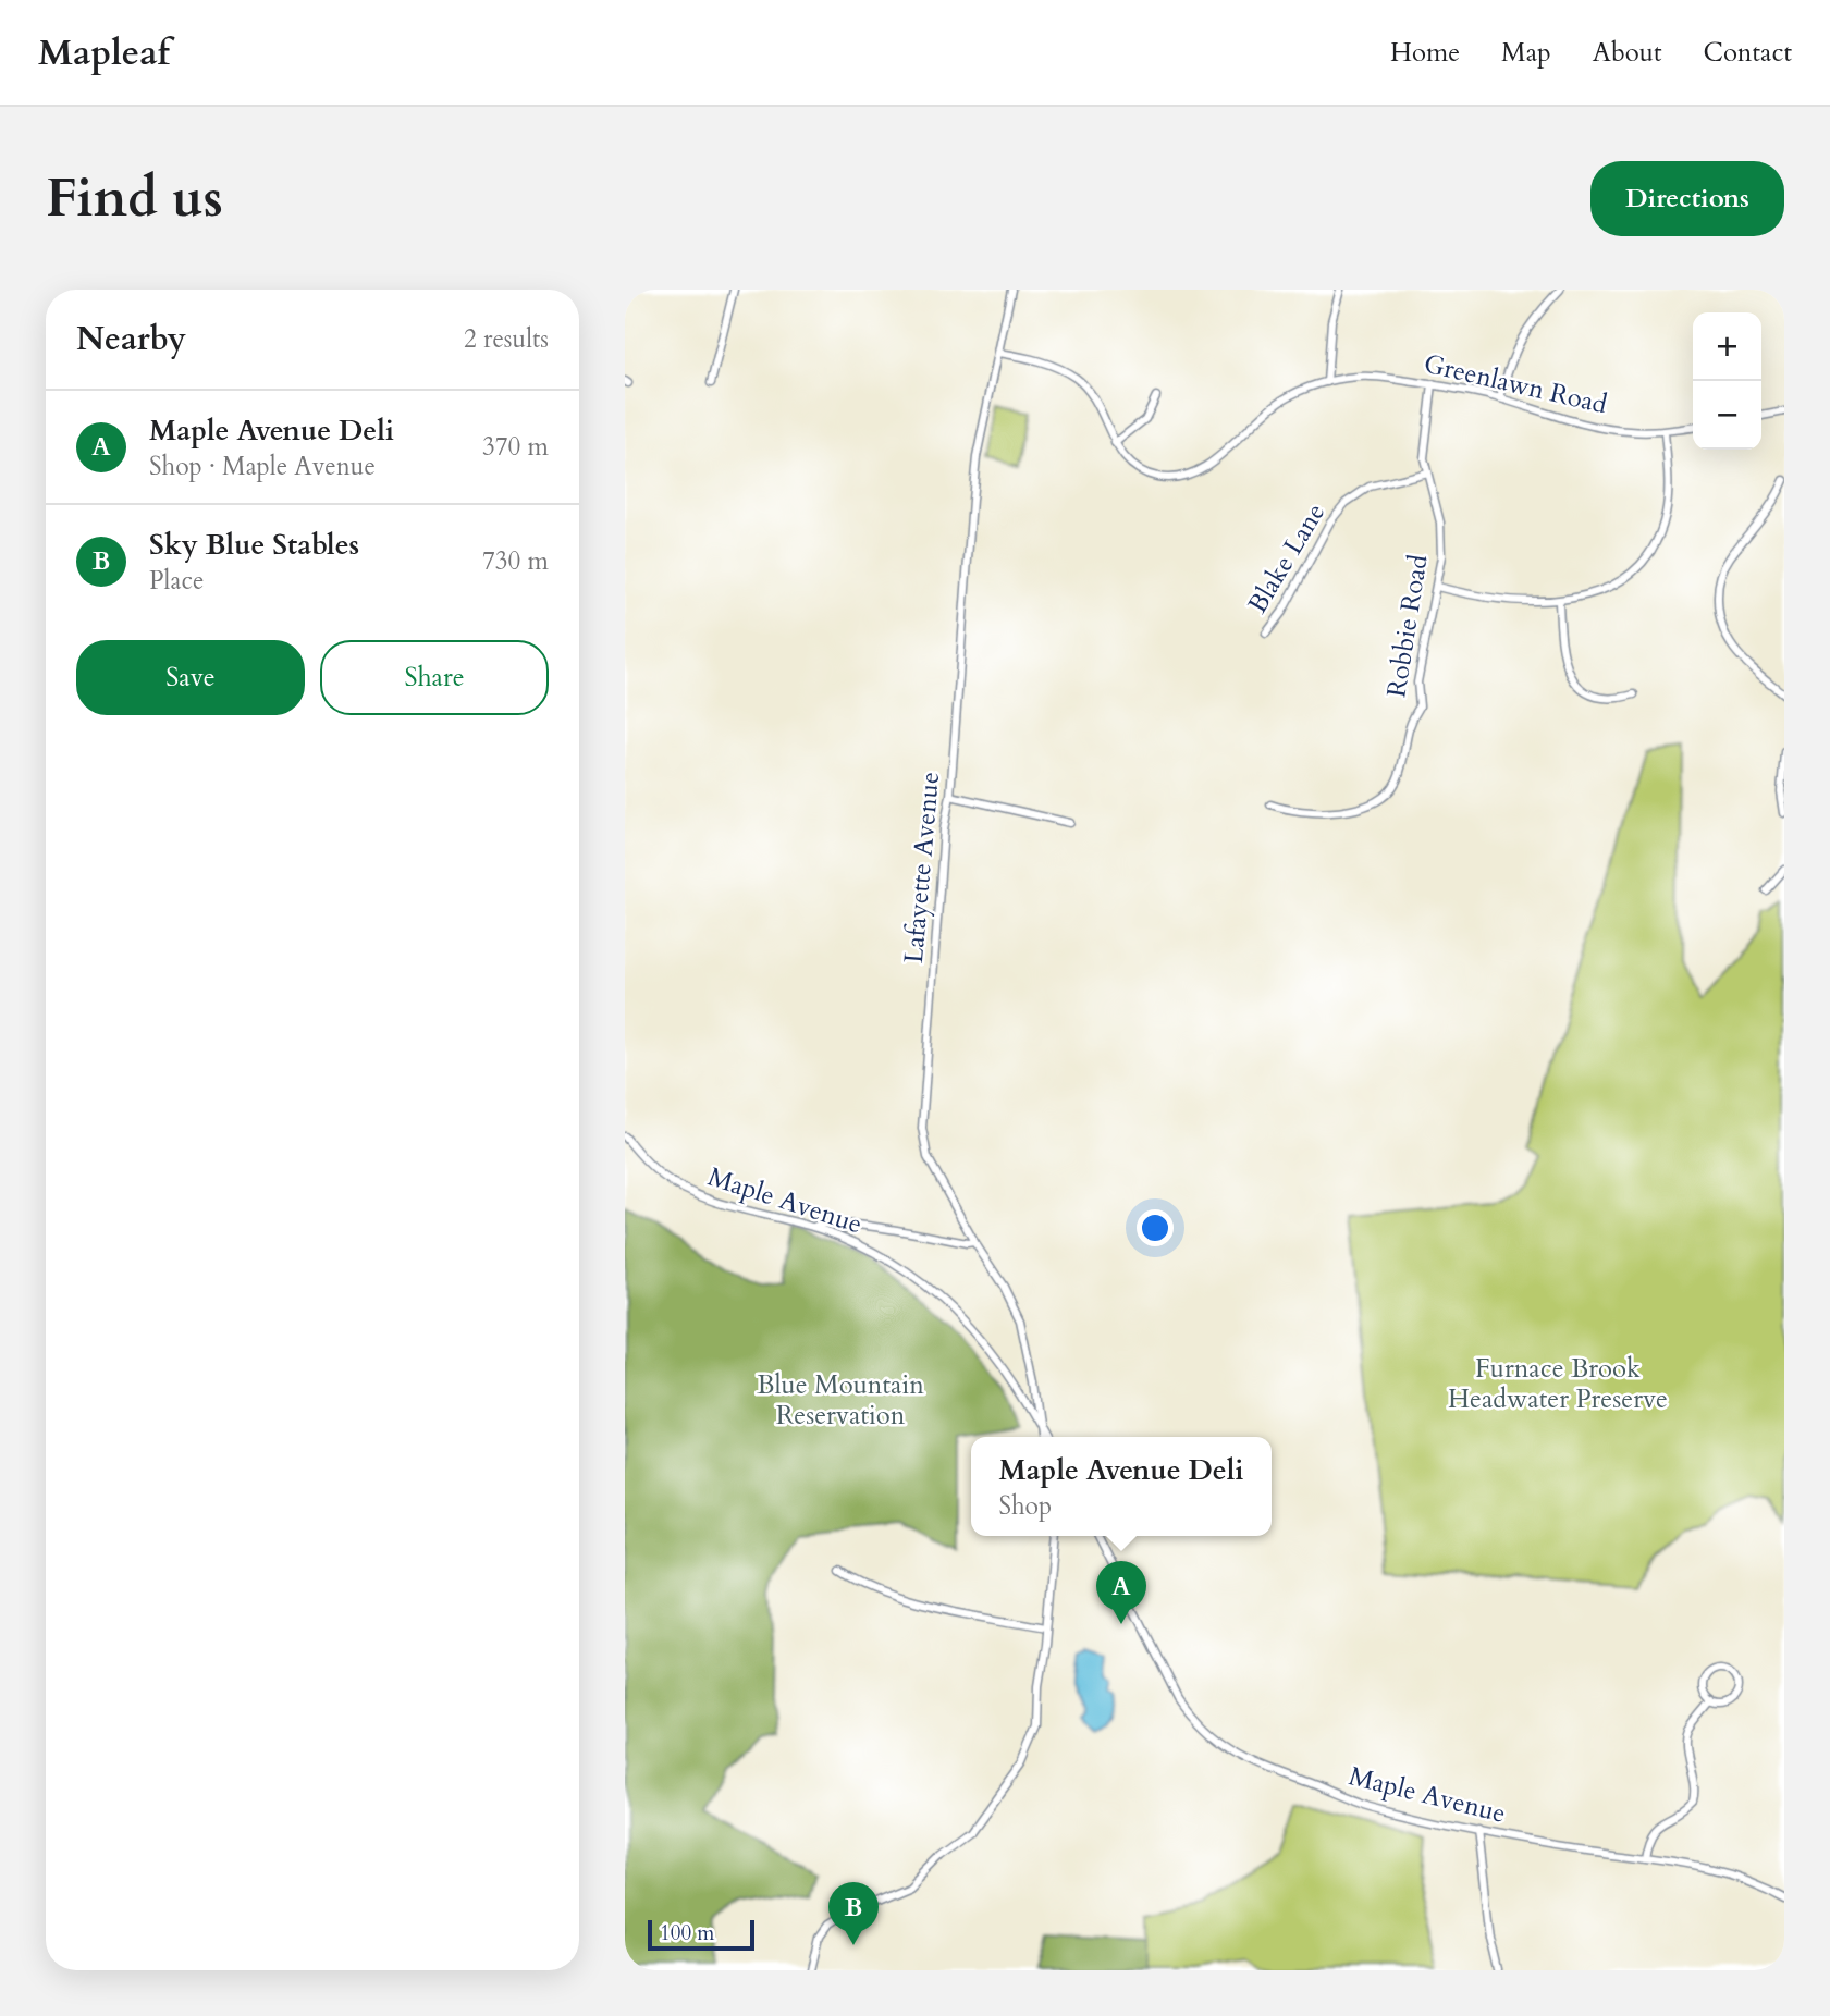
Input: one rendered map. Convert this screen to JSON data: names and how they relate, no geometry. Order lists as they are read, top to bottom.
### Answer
{
  "streets": {
    "street": [
      "Greenlawn Road",
      "Blake Lane",
      "Robbie Road",
      "Lafayette Avenue",
      "Maple Avenue"
    ]
  },
  "crossings": [
    ["Greenlawn Road", "Robbie Road"],
    ["Greenlawn Road", "Lafayette Avenue"],
    ["Blake Lane", "Robbie Road"],
    ["Lafayette Avenue", "Maple Avenue"]
  ],
  "parks": ["Furnace Brook Headwater Preserve", "Blue Mountain Reservation"],
  "scale_bar": "100 m",
  "page": {
    "header": "Mapleaf",
    "nav": [
      "Home",
      "Map",
      "About",
      "Contact"
    ],
    "buttons": [
      "Directions",
      ["Save", "Share"]
    ],
    "title": "Find us",
    "heading": ["Nearby", "2 results"],
    "map_buttons": ["+", "−"],
    "list": [
      {
        "mark": "A",
        "name": "Maple Avenue Deli",
        "note": "Shop · Maple Avenue",
        "value": "370 m"
      },
      {
        "mark": "B",
        "name": "Sky Blue Stables",
        "note": "Place",
        "value": "730 m"
      }
    ],
    "popup": ["Maple Avenue Deli", "Shop"],
    "pins": ["A", "B"],
    "scale": "100 m"
  }
}
